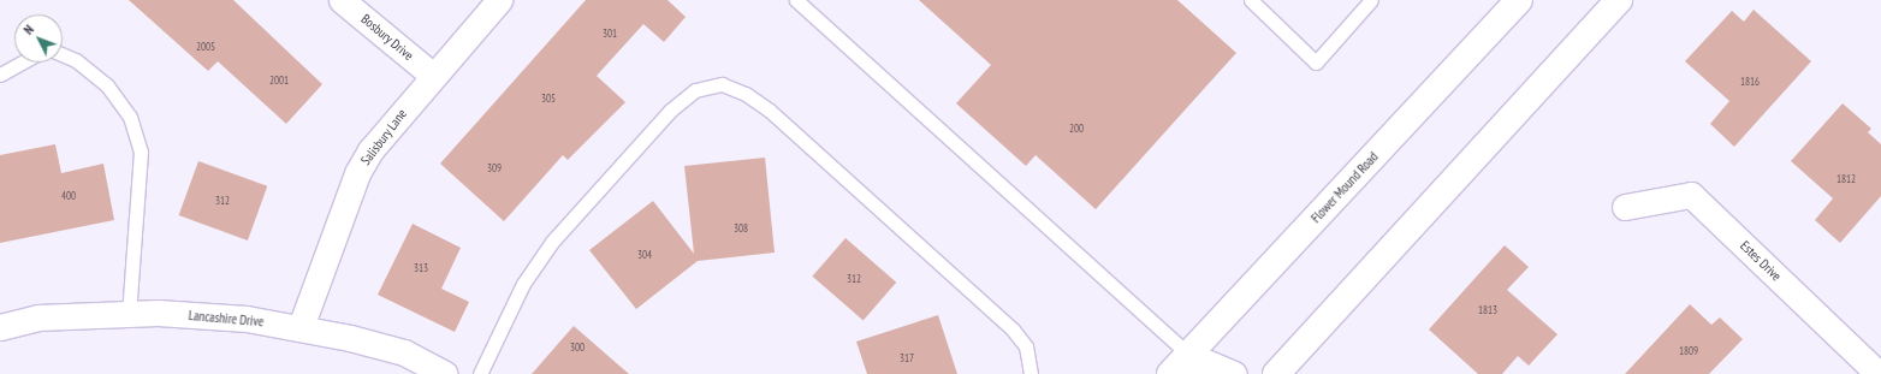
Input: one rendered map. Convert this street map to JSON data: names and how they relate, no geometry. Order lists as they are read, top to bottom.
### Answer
{
  "streets": {
    "main road": ["Flower Mound Road"],
    "street": [
      "Bosbury Drive",
      "Salisbury Lane",
      "Estes Drive",
      "Lancashire Drive"
    ]
  },
  "crossings": [
    ["Bosbury Drive", "Salisbury Lane"],
    ["Salisbury Lane", "Lancashire Drive"]
  ],
  "house_numbers": [
    "301",
    "2005",
    "2001",
    "1816",
    "305",
    "200",
    "309",
    "1812",
    "400",
    "312",
    "308",
    "304",
    "313",
    "312",
    "1813",
    "300",
    "1809",
    "317"
  ],
  "north": "top left"
}
